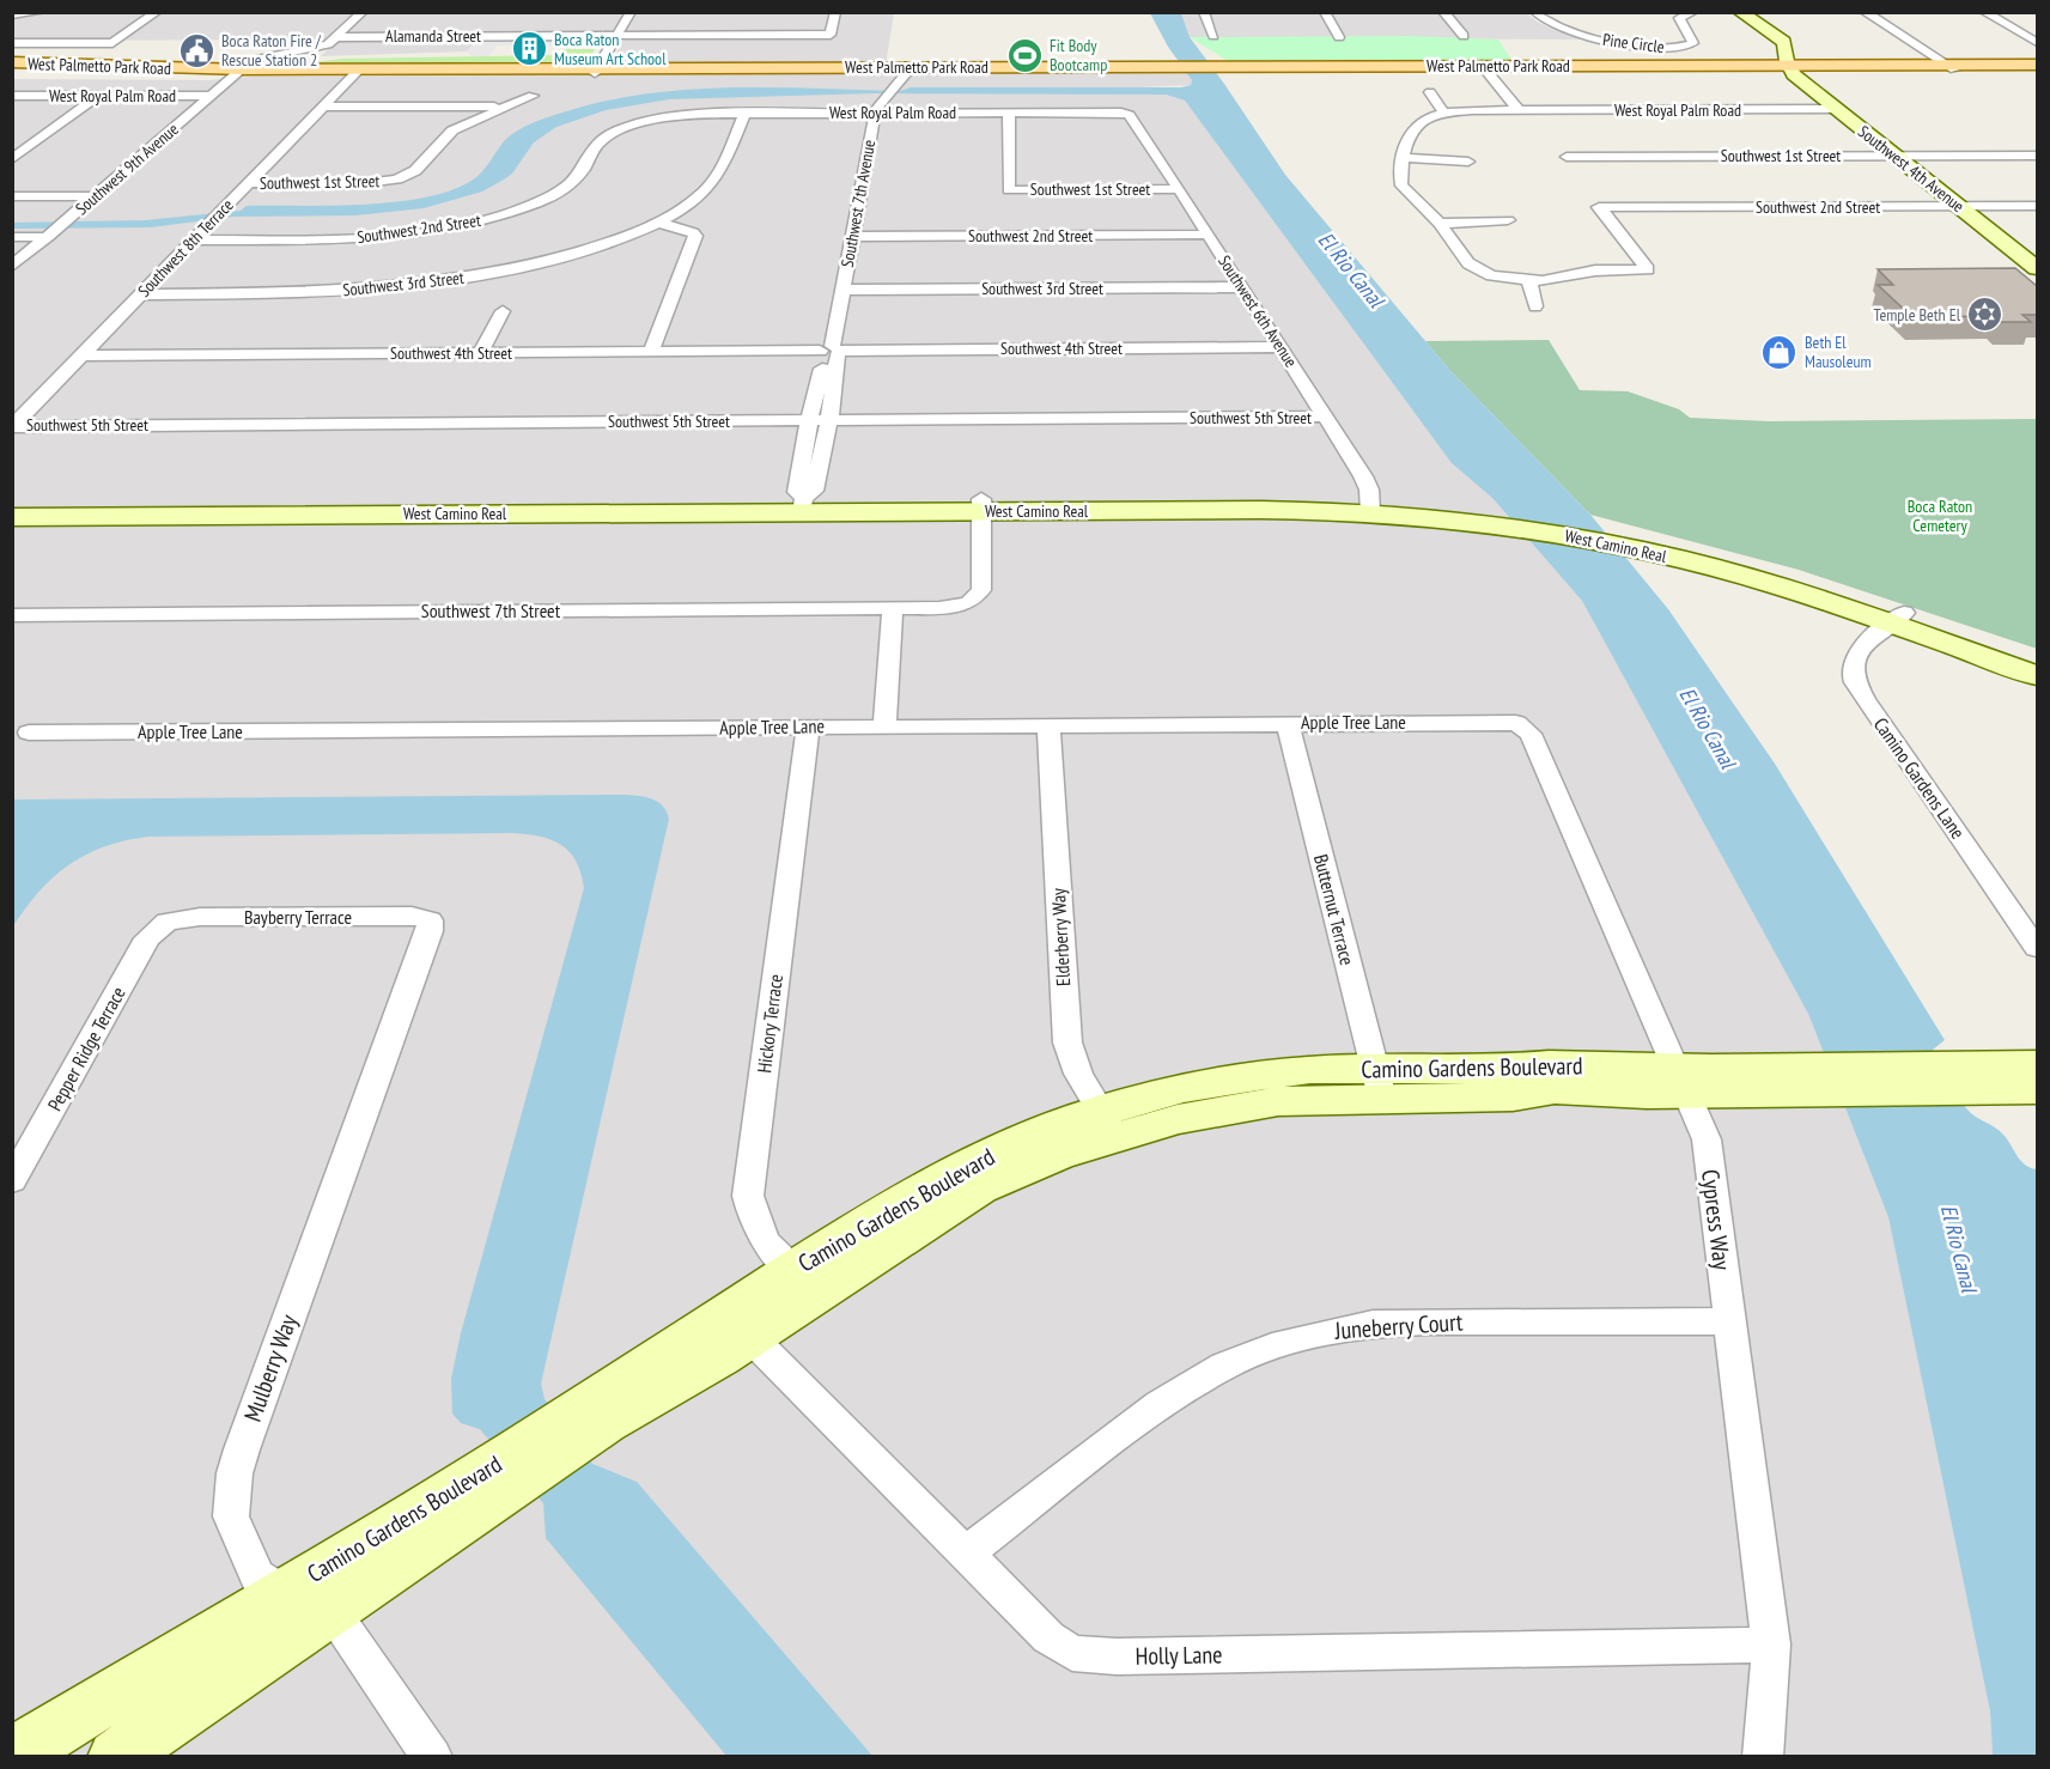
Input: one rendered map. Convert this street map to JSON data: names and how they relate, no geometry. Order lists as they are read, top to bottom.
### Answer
{
  "streets": {
    "main road": ["West Palmetto Park Road"],
    "street": [
      "Alamanda Street",
      "Pine Circle",
      "West Royal Palm Road",
      "Southwest 1st Street",
      "Southwest 9th Avenue",
      "Southwest 4th Avenue",
      "Southwest 7th Avenue",
      "Southwest 2nd Street",
      "Southwest 8th Terrace",
      "Southwest 3rd Street",
      "Southwest 6th Avenue",
      "Southwest 4th Street",
      "Southwest 5th Street",
      "West Camino Real",
      "Southwest 7th Street",
      "Apple Tree Lane",
      "Camino Gardens Lane",
      "Butternut Terrace",
      "Bayberry Terrace",
      "Elderberry Way",
      "Hickory Terrace",
      "Pepper Ridge Terrace",
      "Camino Gardens Boulevard",
      "Cypress Way",
      "Juneberry Court",
      "Mulberry Way",
      "Holly Lane"
    ]
  },
  "crossings": [
    ["Alamanda Street", "West Palmetto Park Road"],
    ["Alamanda Street", "Southwest 9th Avenue"],
    ["West Palmetto Park Road", "Southwest 9th Avenue"],
    ["West Palmetto Park Road", "Southwest 4th Avenue"],
    ["West Palmetto Park Road", "Southwest 7th Avenue"],
    ["West Palmetto Park Road", "Southwest 8th Terrace"],
    ["West Royal Palm Road", "Southwest 1st Street"],
    ["West Royal Palm Road", "Southwest 9th Avenue"],
    ["West Royal Palm Road", "Southwest 4th Avenue"],
    ["West Royal Palm Road", "Southwest 7th Avenue"],
    ["West Royal Palm Road", "Southwest 2nd Street"],
    ["West Royal Palm Road", "Southwest 3rd Street"],
    ["West Royal Palm Road", "Southwest 6th Avenue"],
    ["Southwest 1st Street", "Southwest 4th Avenue"],
    ["Southwest 1st Street", "Southwest 8th Terrace"],
    ["Southwest 1st Street", "Southwest 6th Avenue"],
    ["Southwest 4th Avenue", "Southwest 2nd Street"],
    ["Southwest 7th Avenue", "Southwest 2nd Street"],
    ["Southwest 7th Avenue", "Southwest 3rd Street"],
    ["Southwest 7th Avenue", "Southwest 4th Street"],
    ["Southwest 7th Avenue", "Southwest 5th Street"],
    ["Southwest 7th Avenue", "West Camino Real"],
    ["Southwest 2nd Street", "Southwest 8th Terrace"],
    ["Southwest 2nd Street", "Southwest 6th Avenue"],
    ["Southwest 8th Terrace", "Southwest 3rd Street"],
    ["Southwest 8th Terrace", "Southwest 4th Street"],
    ["Southwest 8th Terrace", "Southwest 5th Street"],
    ["Southwest 3rd Street", "Southwest 6th Avenue"],
    ["Southwest 6th Avenue", "Southwest 4th Street"],
    ["Southwest 6th Avenue", "Southwest 5th Street"],
    ["Southwest 6th Avenue", "West Camino Real"],
    ["West Camino Real", "Southwest 7th Street"],
    ["West Camino Real", "Camino Gardens Lane"],
    ["Apple Tree Lane", "Butternut Terrace"],
    ["Apple Tree Lane", "Elderberry Way"],
    ["Apple Tree Lane", "Hickory Terrace"],
    ["Apple Tree Lane", "Cypress Way"],
    ["Butternut Terrace", "Camino Gardens Boulevard"],
    ["Bayberry Terrace", "Pepper Ridge Terrace"],
    ["Bayberry Terrace", "Mulberry Way"],
    ["Elderberry Way", "Camino Gardens Boulevard"],
    ["Hickory Terrace", "Camino Gardens Boulevard"],
    ["Camino Gardens Boulevard", "Cypress Way"],
    ["Camino Gardens Boulevard", "Mulberry Way"],
    ["Camino Gardens Boulevard", "Holly Lane"],
    ["Cypress Way", "Juneberry Court"],
    ["Cypress Way", "Holly Lane"],
    ["Juneberry Court", "Holly Lane"]
  ],
  "water": ["El Rio Canal"],
  "parks": ["Boca Raton Cemetery"],
  "places": {
    "building": ["Boca Raton Museum Art School"],
    "public building": ["Boca Raton Fire / Rescue Station 2"],
    "sports": ["Fit Body Bootcamp"],
    "synagogue": ["Temple Beth El"],
    "shop": ["Beth El Mausoleum"]
  }
}
